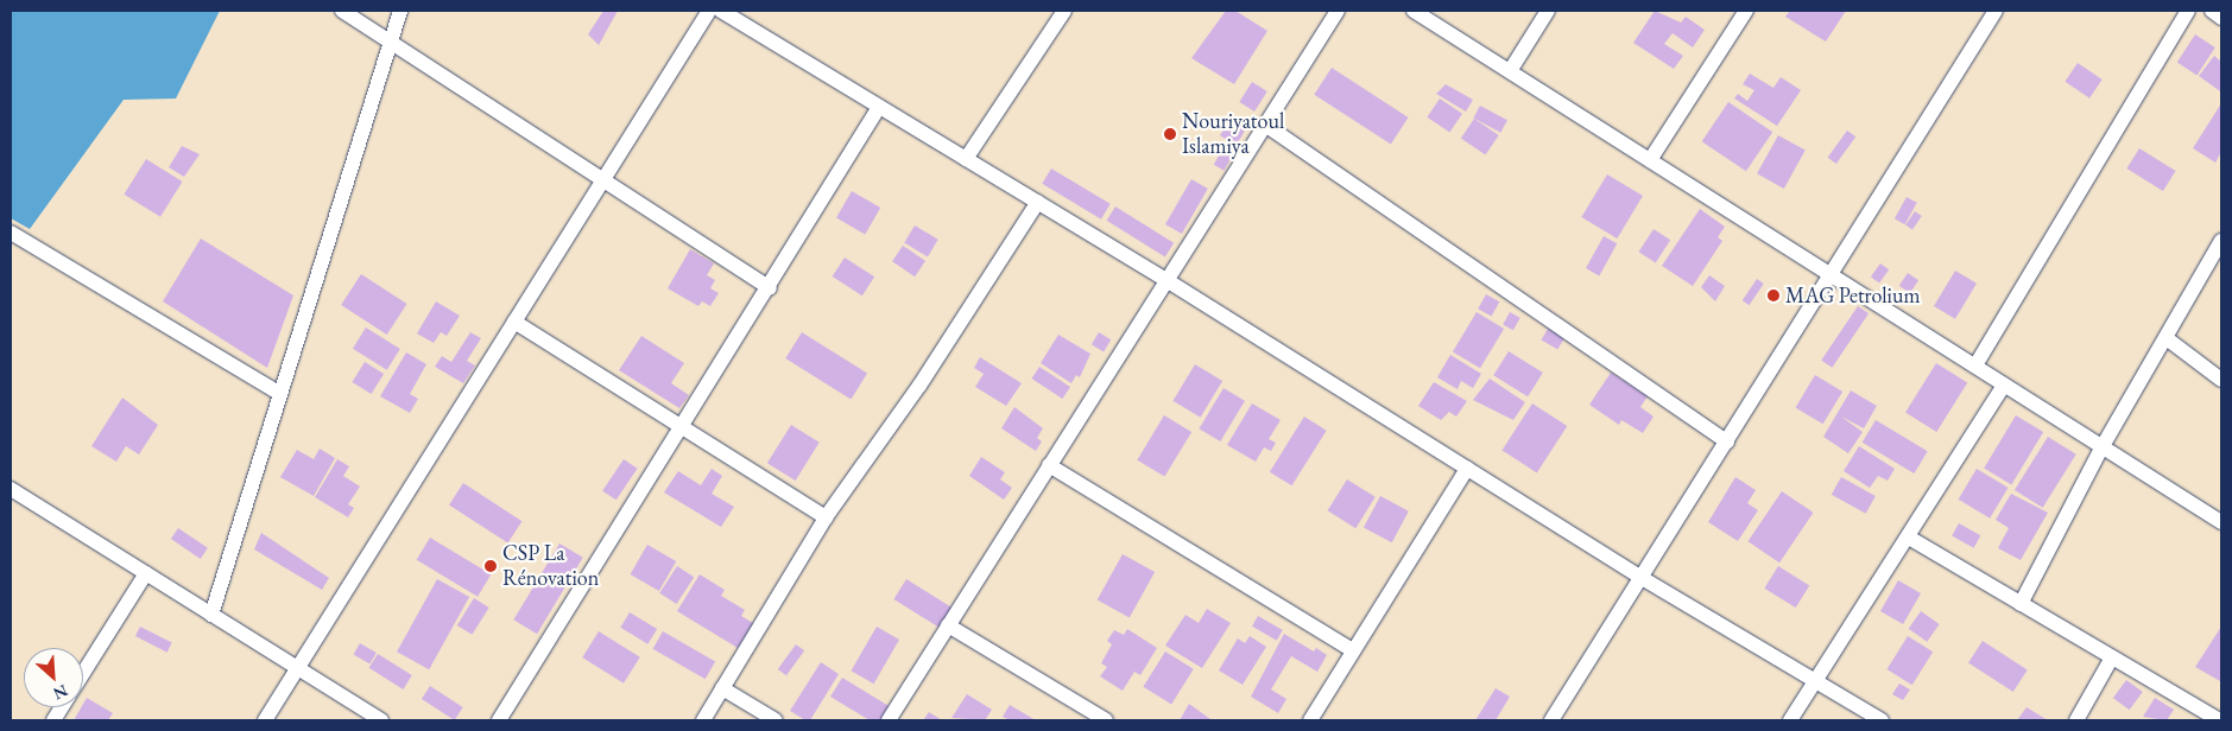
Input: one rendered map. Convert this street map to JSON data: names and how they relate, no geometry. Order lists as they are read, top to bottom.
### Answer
{
  "places": ["Nouriyatoul Islamiya", "MAG Petrolium", "CSP La Rénovation"],
  "north": "bottom right"
}
